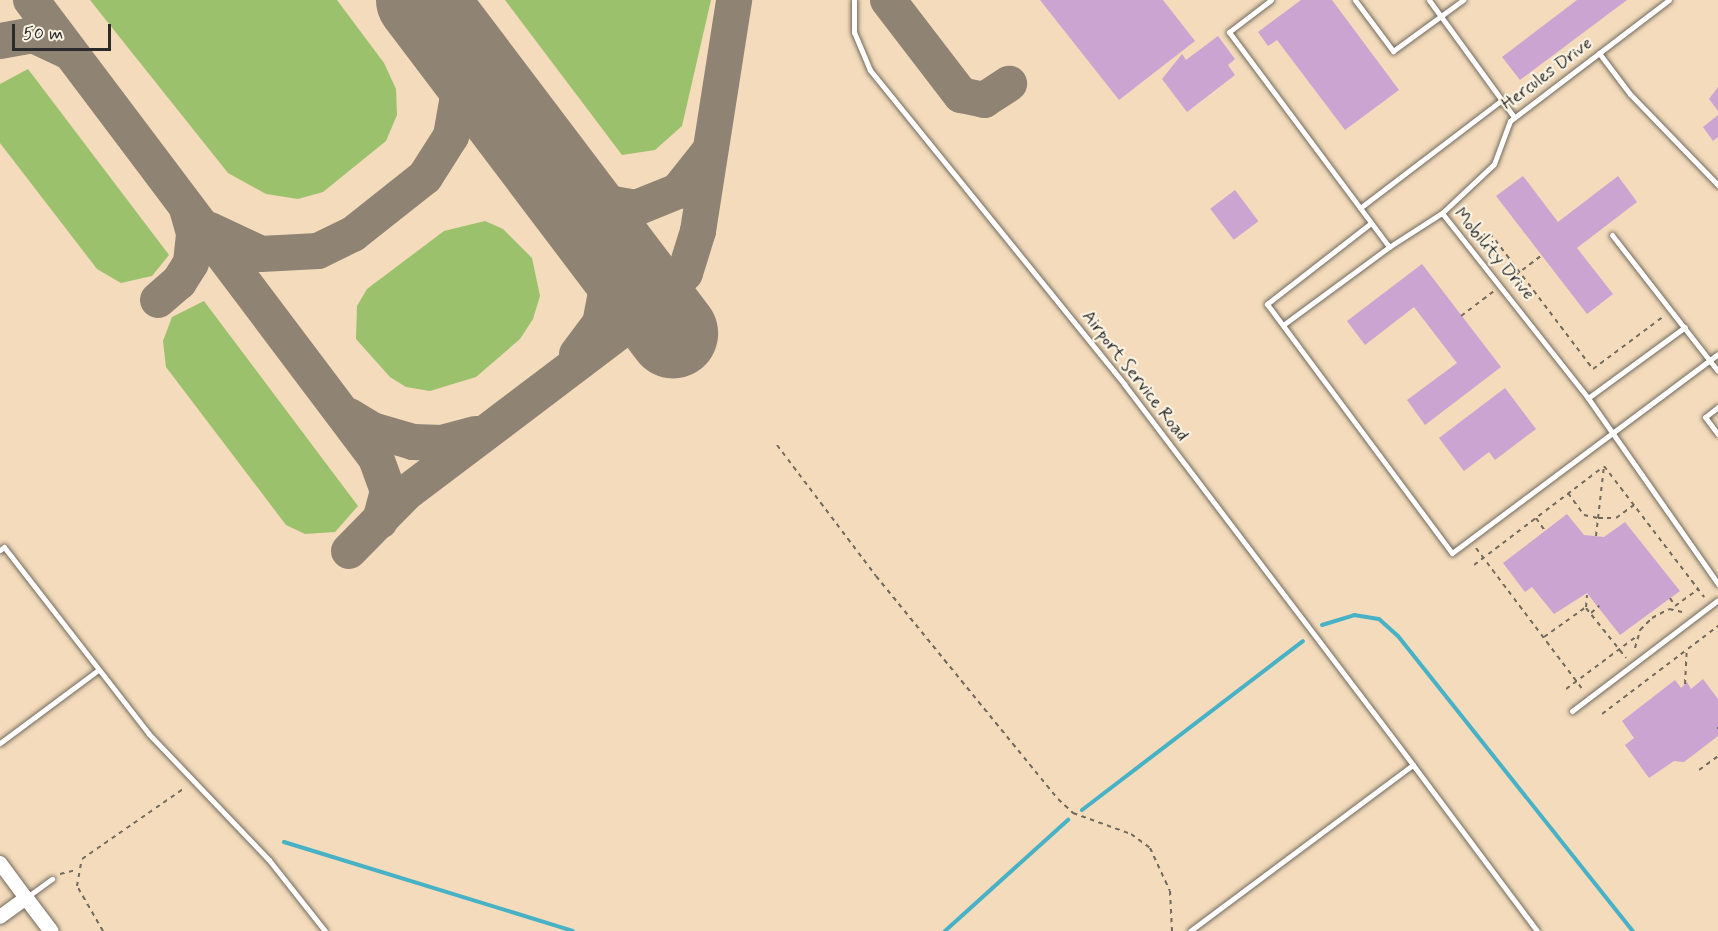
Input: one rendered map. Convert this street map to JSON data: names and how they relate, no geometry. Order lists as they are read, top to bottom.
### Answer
{
  "streets": {
    "lane": ["Hercules Drive", "Mobility Drive", "Airport Service Road"]
  },
  "crossings": [
    ["Hercules Drive", "Mobility Drive"]
  ],
  "scale_bar": "50 m"
}
